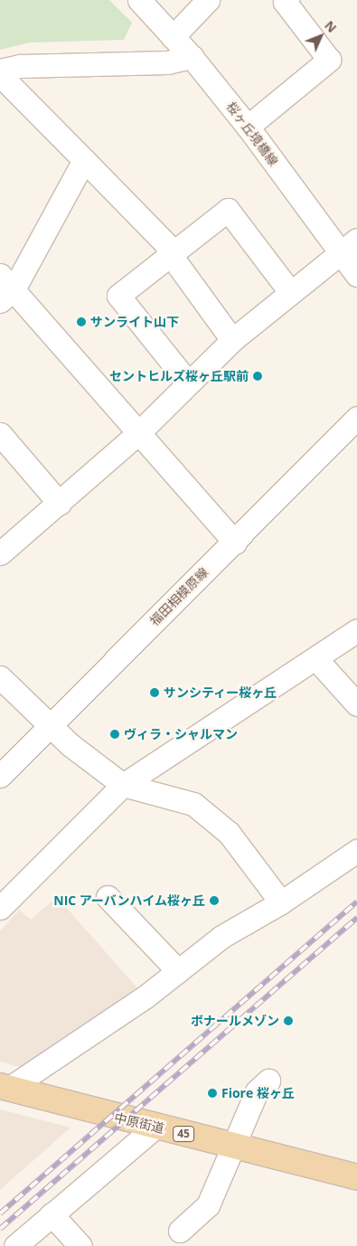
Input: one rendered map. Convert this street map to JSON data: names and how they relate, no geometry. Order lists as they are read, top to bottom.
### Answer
{
  "streets": {
    "main road": ["中原街道", "45"],
    "street": ["桜ヶ丘境橋線", "福田相模原線"]
  },
  "places": [
    "サンライト山下",
    "セントヒルズ桜ヶ丘駅前",
    "サンシティー桜ヶ丘",
    "ヴィラ・シャルマン",
    "NIC アーバンハイム桜ヶ丘",
    "ボナールメゾン",
    "Fiore 桜ヶ丘"
  ],
  "north": "top right"
}
